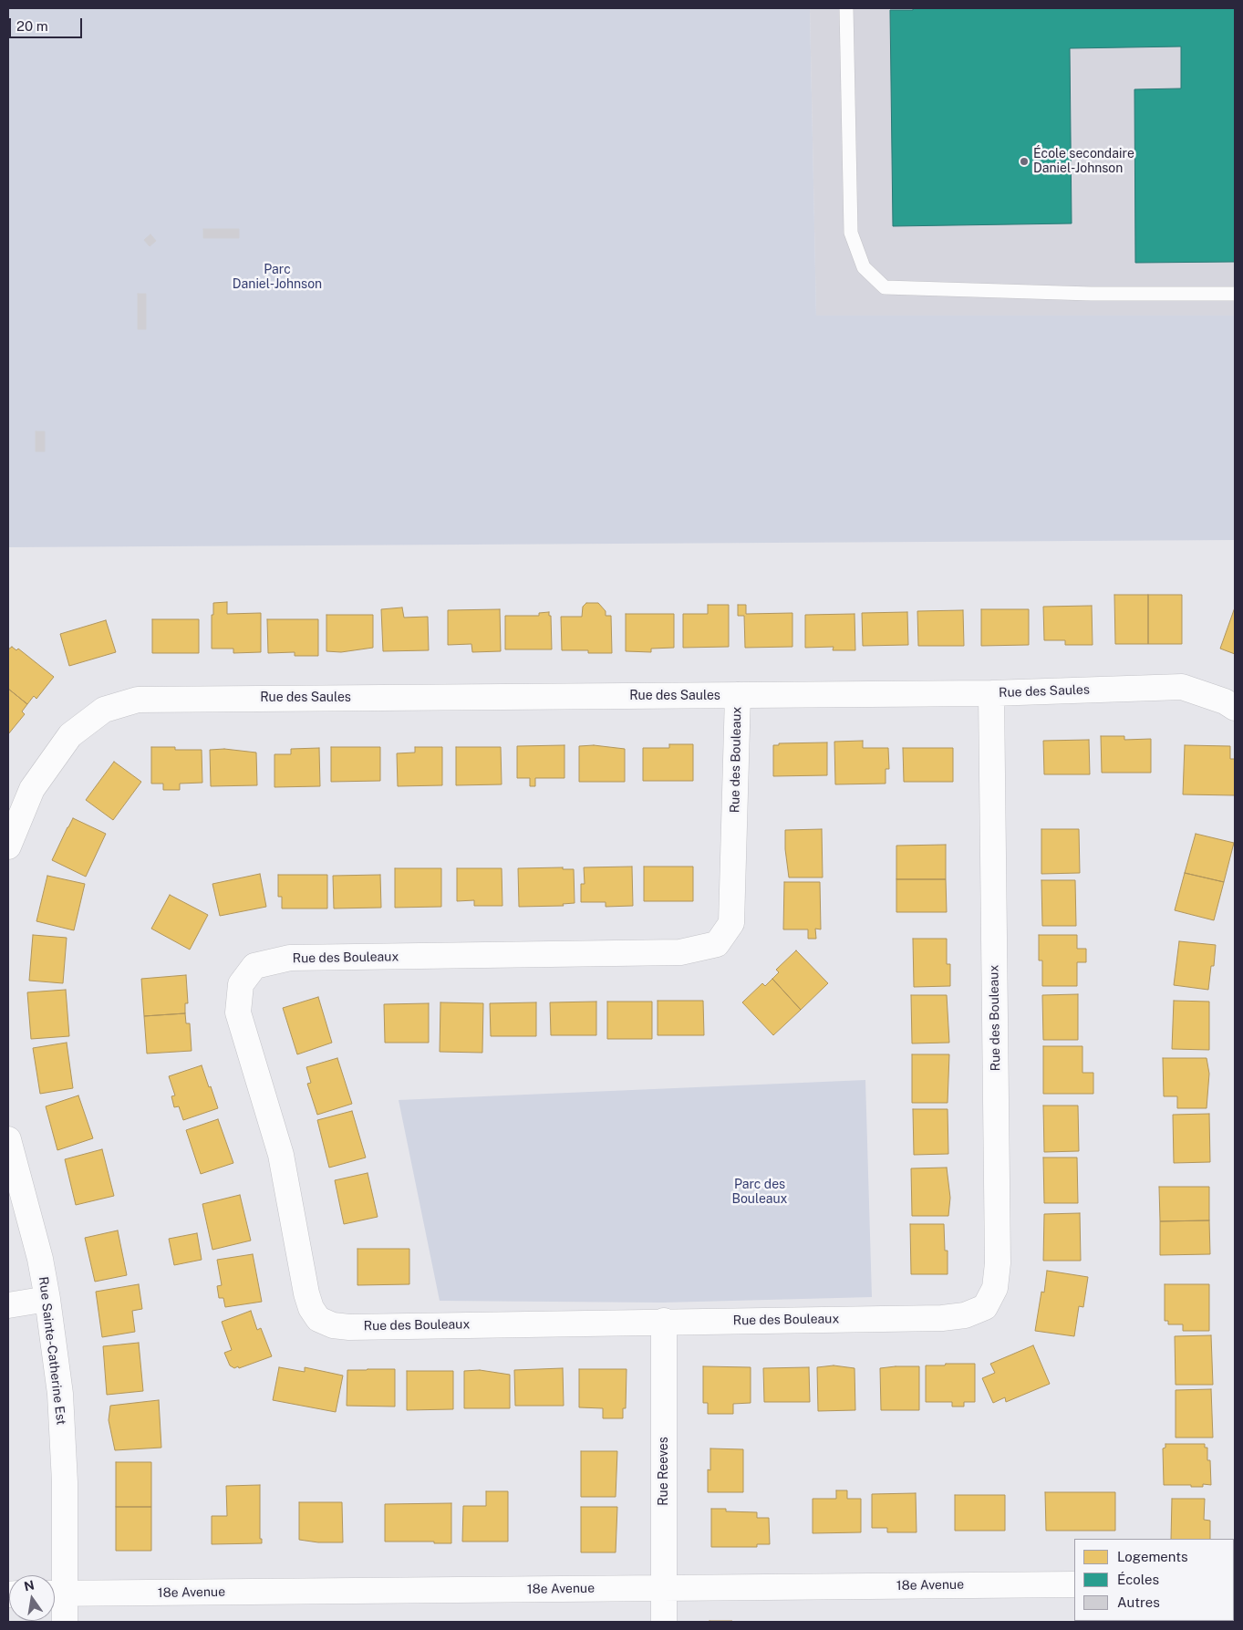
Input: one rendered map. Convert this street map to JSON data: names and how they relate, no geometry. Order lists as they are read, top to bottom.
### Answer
{
  "streets": {
    "street": [
      "Rue des Saules",
      "Rue des Bouleaux",
      "Rue Sainte-Catherine Est",
      "Rue Reeves",
      "18e Avenue"
    ]
  },
  "crossings": [
    ["Rue des Saules", "Rue des Bouleaux"],
    ["Rue des Bouleaux", "Rue Reeves"],
    ["Rue Sainte-Catherine Est", "18e Avenue"],
    ["Rue Reeves", "18e Avenue"]
  ],
  "parks": ["Parc Daniel-Johnson", "Parc des Bouleaux"],
  "places": ["École secondaire Daniel-Johnson"],
  "legend": ["Logements", "Écoles", "Autres"],
  "scale_bar": "20 m",
  "north": "top"
}
